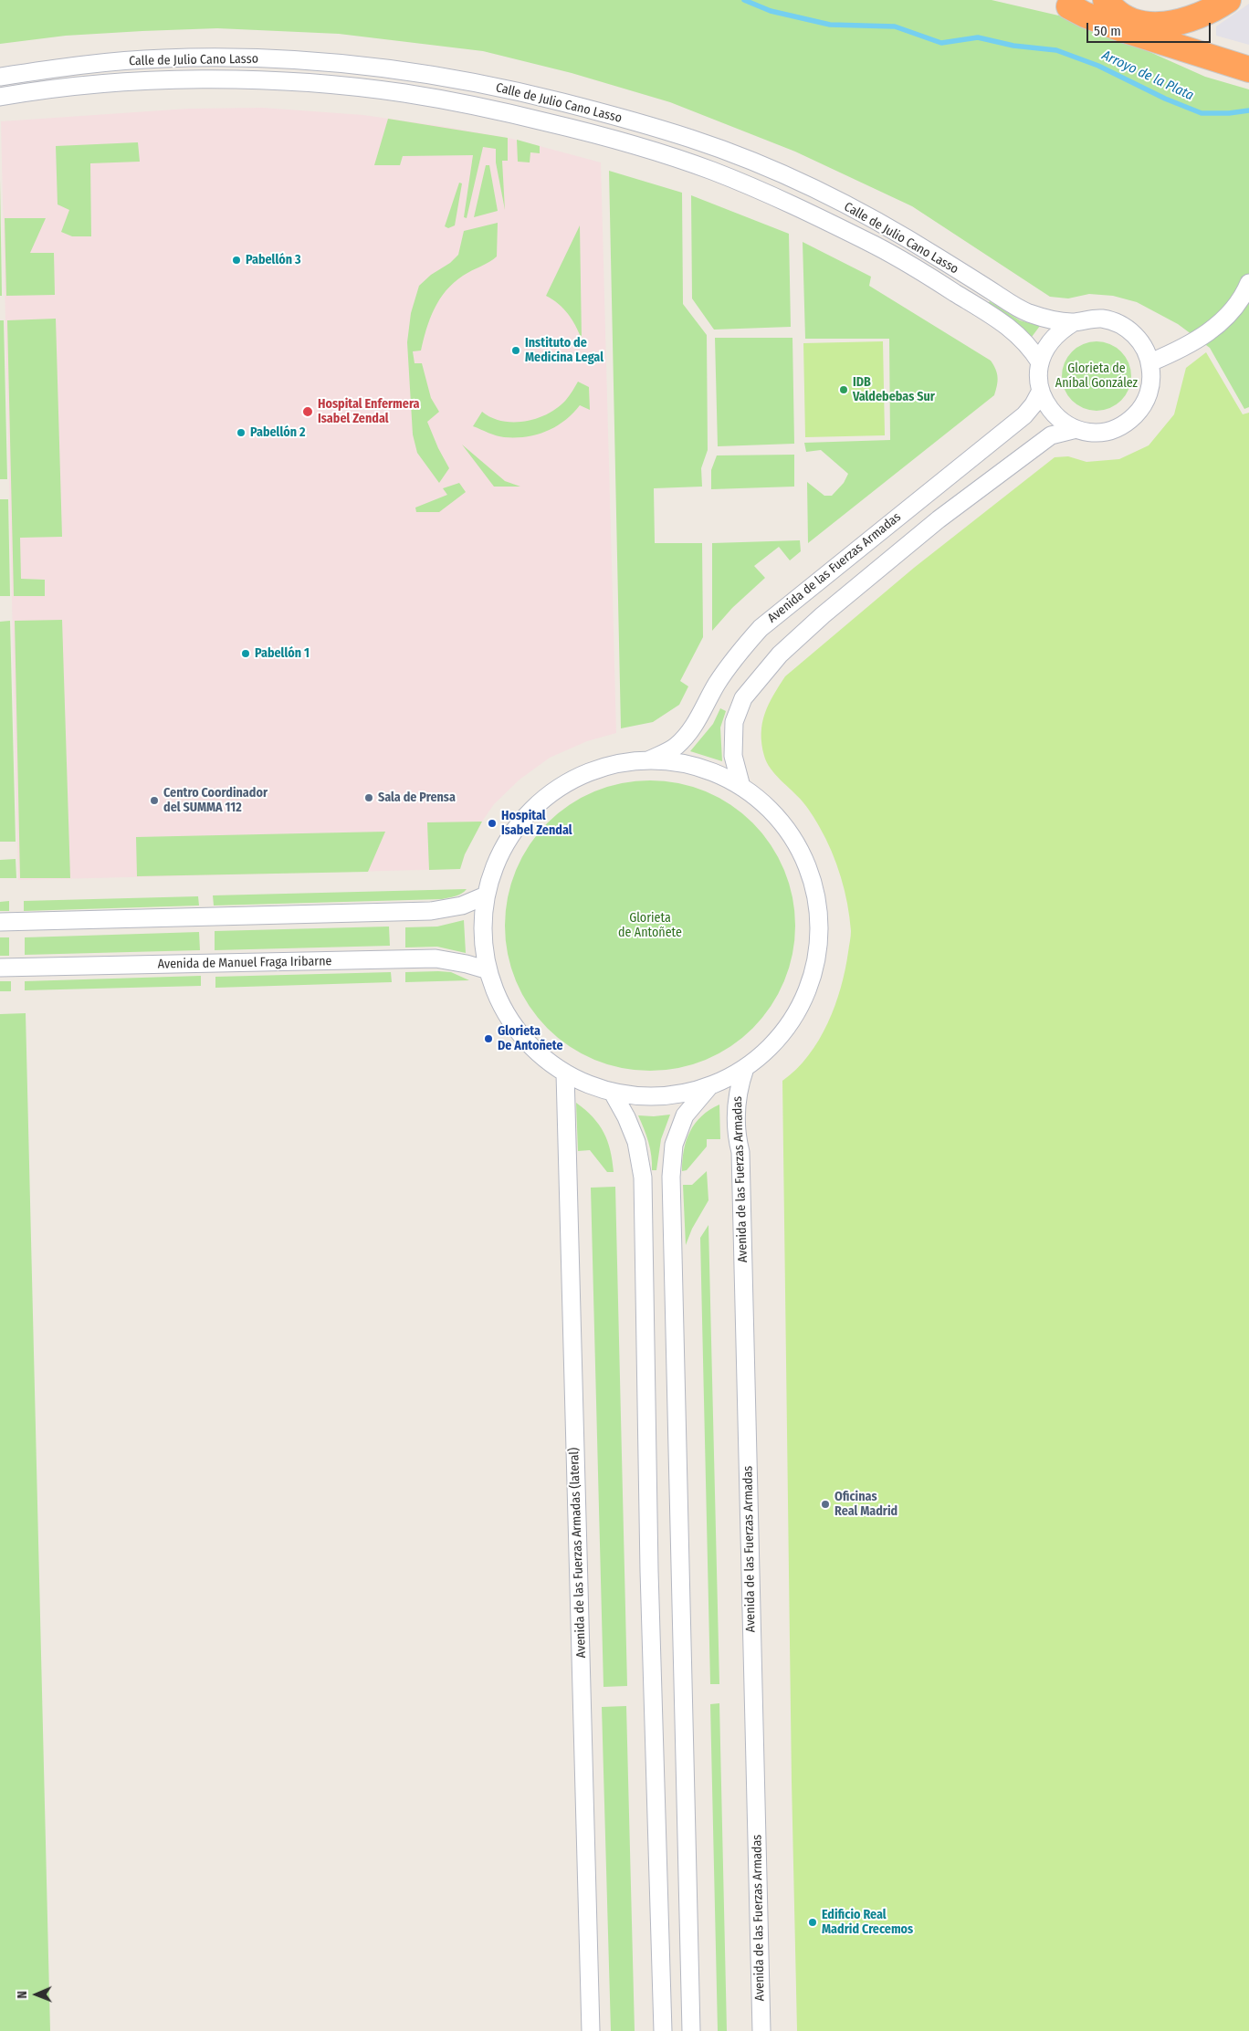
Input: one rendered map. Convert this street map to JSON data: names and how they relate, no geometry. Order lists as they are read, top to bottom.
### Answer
{
  "streets": {
    "street": [
      "Calle de Julio Cano Lasso",
      "Avenida de las Fuerzas Armadas",
      "Avenida de Manuel Fraga Iribarne",
      "Avenida de las Fuerzas Armadas (lateral)"
    ]
  },
  "crossings": [
    ["Calle de Julio Cano Lasso", "Avenida de las Fuerzas Armadas"]
  ],
  "water": ["Arroyo de la Plata"],
  "parks": ["Glorieta de Aníbal González", "Glorieta de Antoñete"],
  "places": [
    "Pabellón 3",
    "Instituto de Medicina Legal",
    "IDB Valdebebas Sur",
    "Hospital Enfermera Isabel Zendal",
    "Pabellón 2",
    "Pabellón 1",
    "Sala de Prensa",
    "Centro Coordinador del SUMMA 112",
    "Hospital Isabel Zendal",
    "Glorieta De Antoñete",
    "Oficinas Real Madrid",
    "Edificio Real Madrid Crecemos"
  ],
  "scale_bar": "50 m",
  "north": "left"
}
